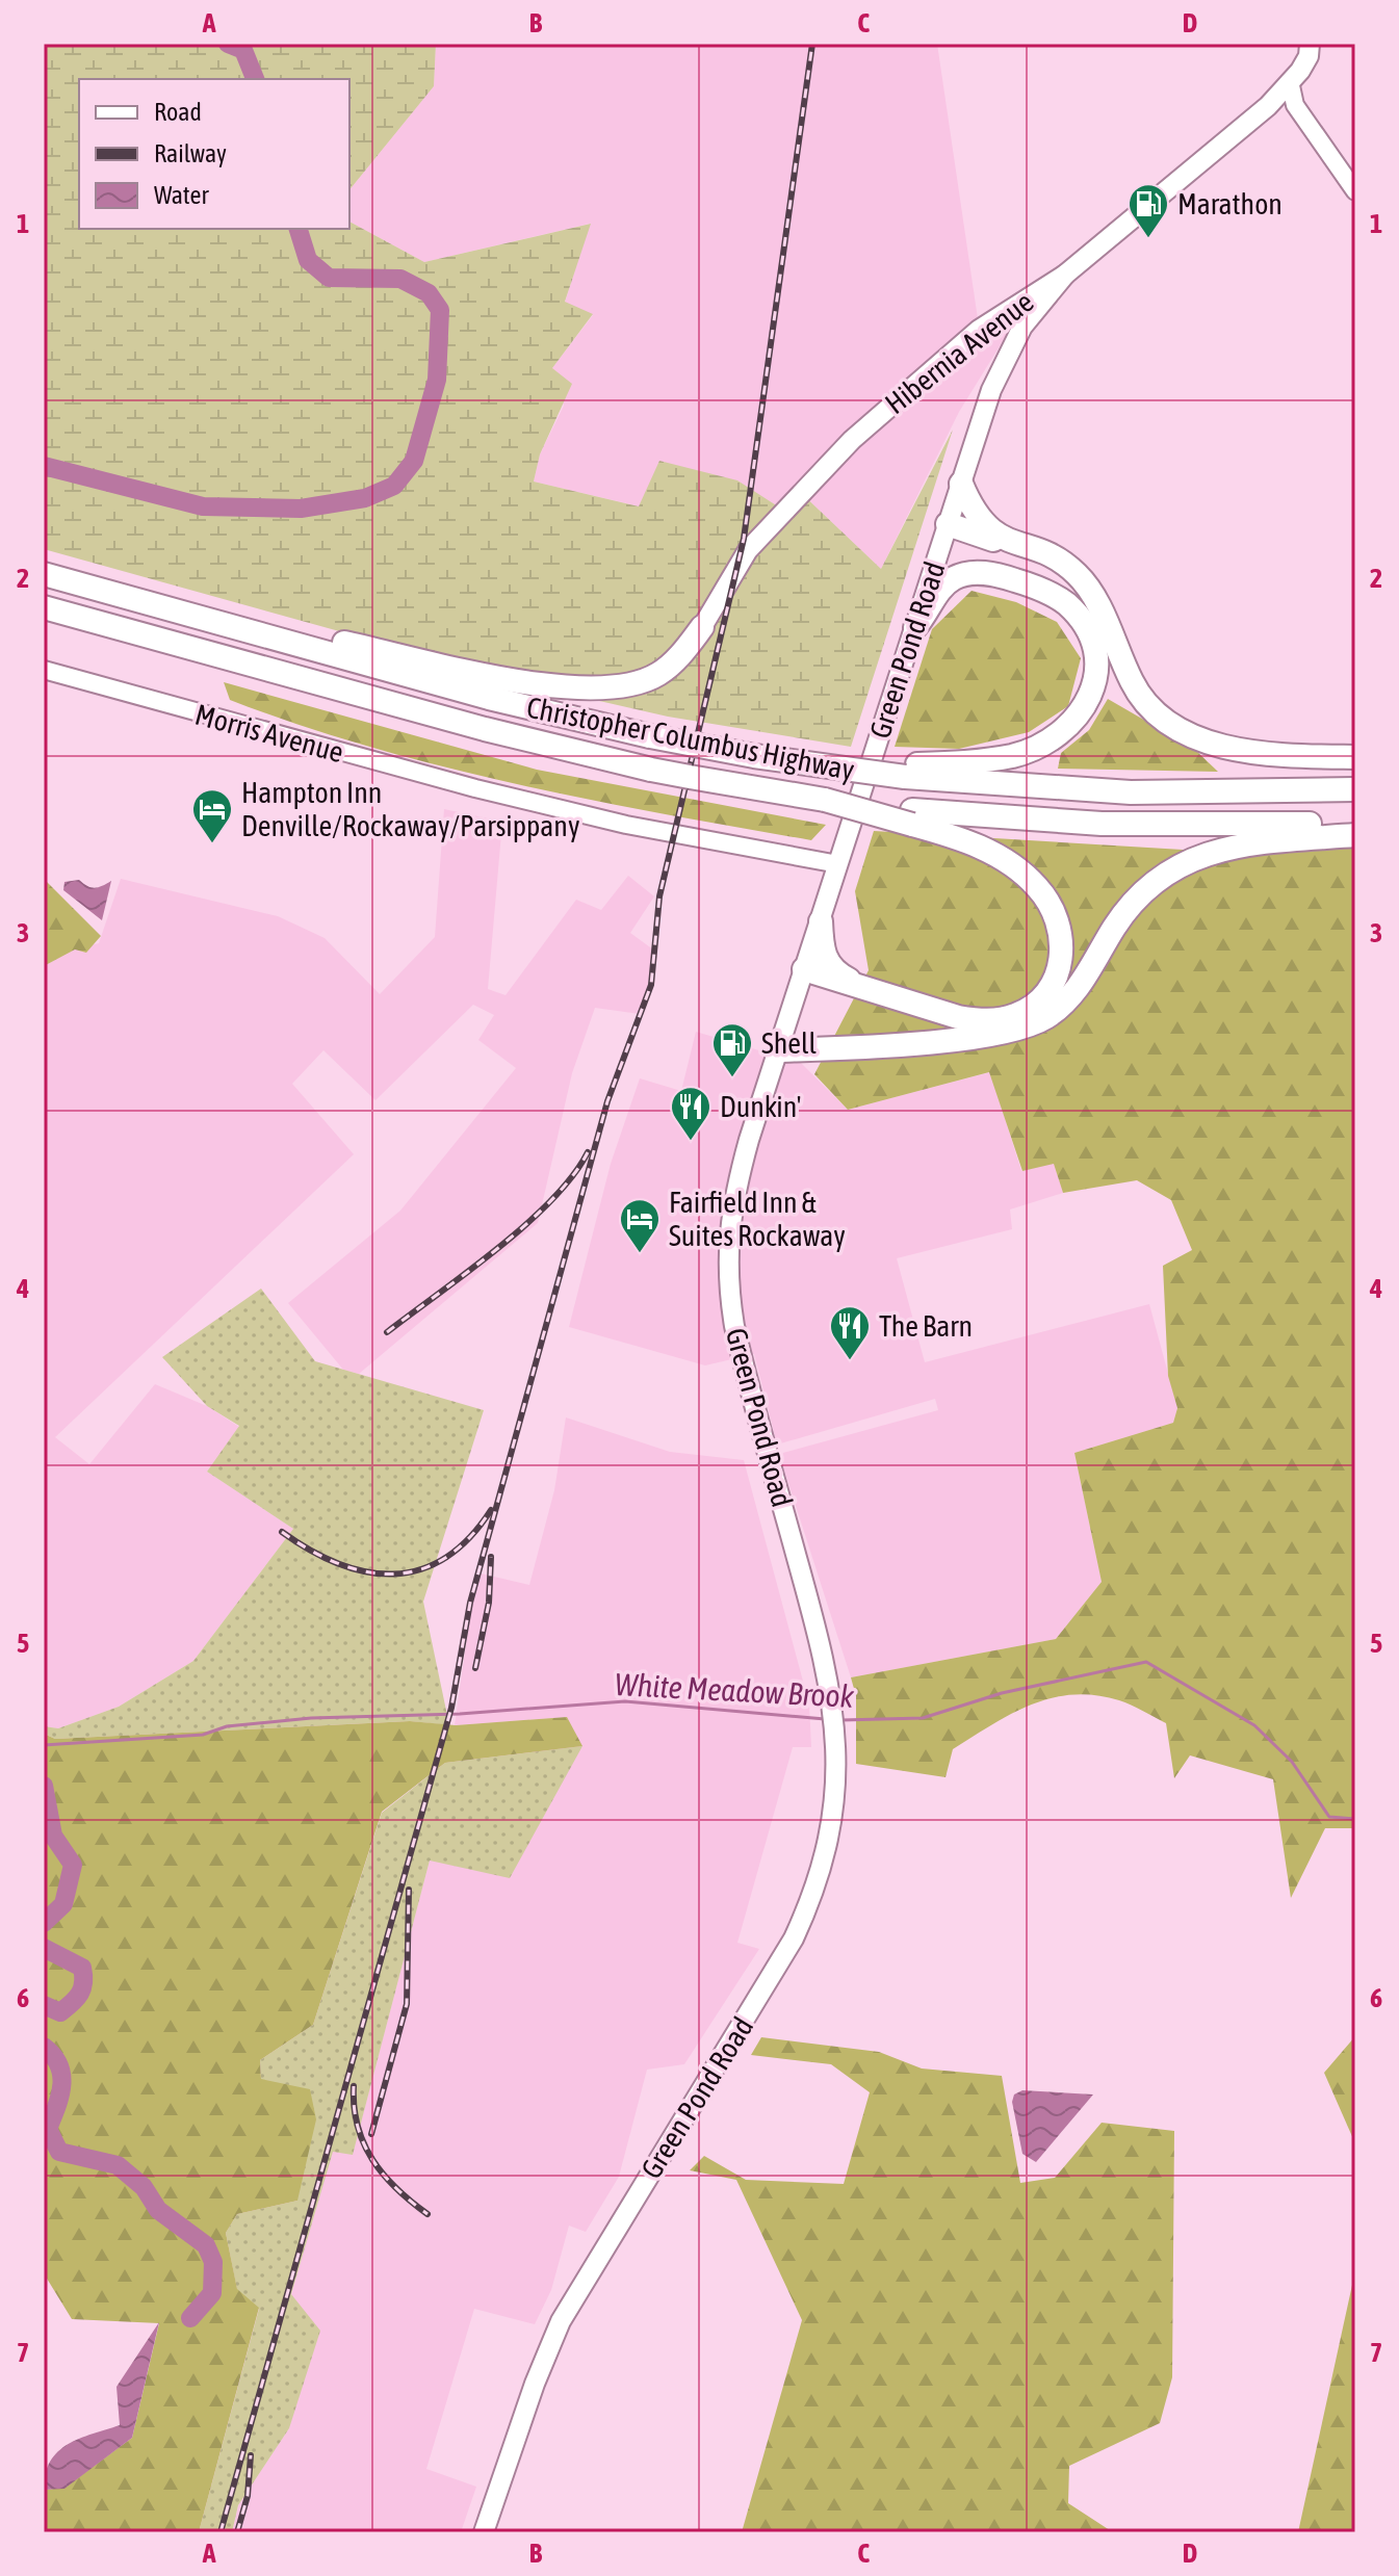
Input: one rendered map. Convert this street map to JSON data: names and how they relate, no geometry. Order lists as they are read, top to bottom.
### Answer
{
  "streets": {
    "highway": ["Christopher Columbus Highway"],
    "main road": ["Hibernia Avenue", "Green Pond Road"],
    "street": ["Morris Avenue"]
  },
  "crossings": [
    ["Hibernia Avenue", "Green Pond Road"],
    ["Green Pond Road", "Morris Avenue"]
  ],
  "water": ["White Meadow Brook"],
  "places": {
    "fuel station": ["Marathon", "Shell"],
    "hotel": ["Hampton Inn Denville/Rockaway/Parsippany", "Fairfield Inn & Suites Rockaway"],
    "restaurant": ["Dunkin'", "The Barn"]
  },
  "legend": ["Road", "Railway", "Water"],
  "grid": {
    "columns": [
      "A",
      "B",
      "C",
      "D"
    ],
    "rows": [
      "1",
      "2",
      "3",
      "4",
      "5",
      "6",
      "7"
    ]
  }
}
